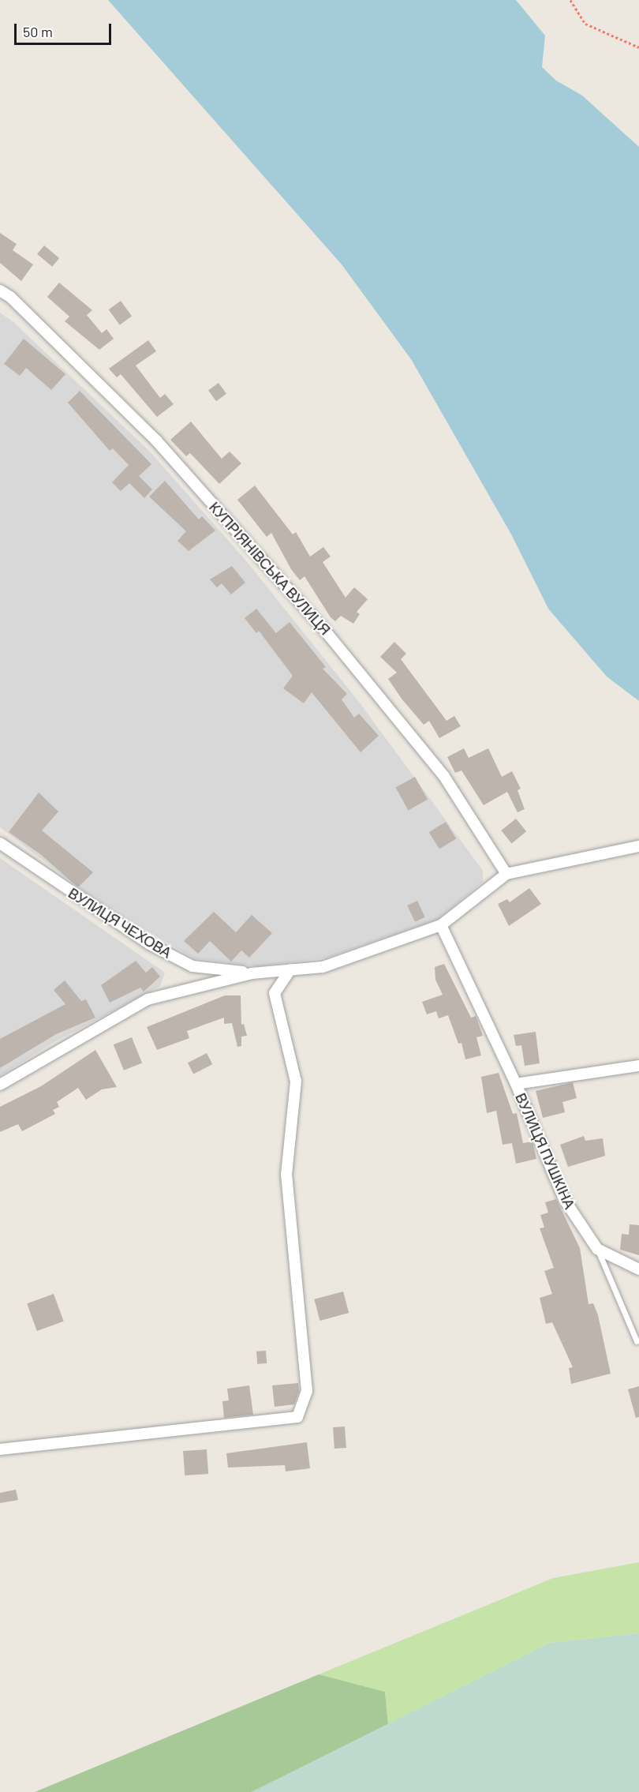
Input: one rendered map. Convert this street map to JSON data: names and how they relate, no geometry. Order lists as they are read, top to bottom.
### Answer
{
  "streets": {
    "street": ["КУПРІЯНІВСЬКА ВУЛИЦЯ", "ВУЛИЦЯ ЧЕХОВА", "ВУЛИЦЯ ПУШКІНА"]
  },
  "scale_bar": "50 m"
}
